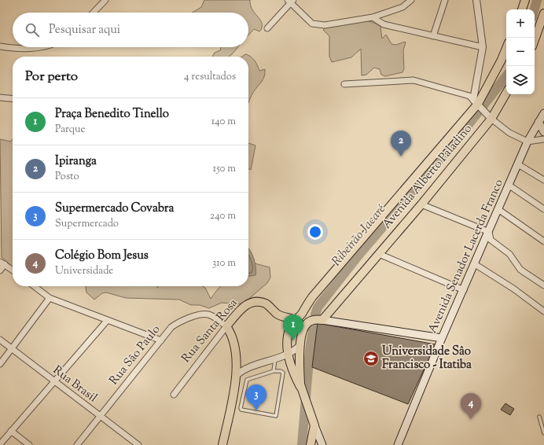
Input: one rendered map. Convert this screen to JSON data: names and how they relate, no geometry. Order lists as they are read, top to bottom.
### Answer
{
  "streets": {
    "main road": ["Avenida Alberto Paladino", "Avenida Senador Lacerda Franco", "Rua Santa Rosa"],
    "street": ["Rua São Paulo", "Rua Brasil"]
  },
  "crossings": [
    ["Rua Santa Rosa", "Rua São Paulo"],
    ["Rua São Paulo", "Rua Brasil"]
  ],
  "water": ["Ribeirão Jacaré"],
  "places": {
    "school or university": ["Universidade Sâo Francisco - Itatiba"]
  },
  "page": {
    "map_buttons": ["+", "−"],
    "search": "Pesquisar aqui",
    "heading": ["Por perto", "4 resultados"],
    "list": [
      {
        "mark": "1",
        "name": "Praça Benedito Tinello",
        "note": "Parque",
        "value": "140 m"
      },
      {
        "mark": "2",
        "name": "Ipiranga",
        "note": "Posto",
        "value": "150 m"
      },
      {
        "mark": "3",
        "name": "Supermercado Covabra",
        "note": "Supermercado",
        "value": "240 m"
      },
      {
        "mark": "4",
        "name": "Colégio Bom Jesus",
        "note": "Universidade",
        "value": "310 m"
      }
    ],
    "pins": [
      "2",
      "1",
      "3",
      "4"
    ]
  }
}
